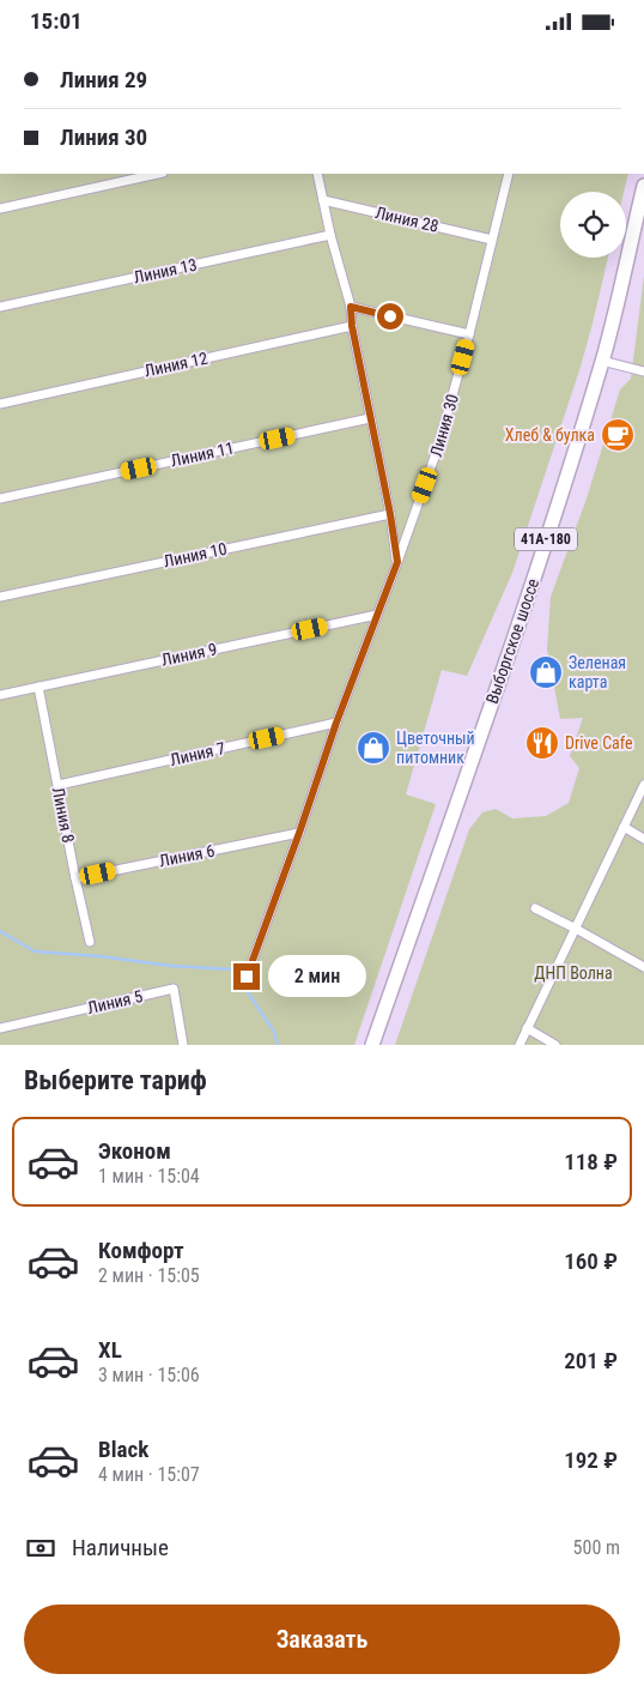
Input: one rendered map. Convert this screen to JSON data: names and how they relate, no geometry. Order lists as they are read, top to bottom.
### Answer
{
  "streets": {
    "main road": ["41А-180", "Выборгское шоссе"],
    "street": [
      "Линия 28",
      "Линия 13",
      "Линия 12",
      "Линия 30",
      "Линия 11",
      "Линия 10",
      "Линия 9",
      "Линия 7",
      "Линия 8",
      "Линия 6",
      "Линия 5"
    ]
  },
  "crossings": [
    ["Линия 28", "Линия 30"],
    ["Линия 30", "Линия 9"],
    ["Линия 30", "Линия 7"],
    ["Линия 30", "Линия 6"],
    ["Линия 9", "Линия 8"],
    ["Линия 7", "Линия 8"],
    ["Линия 8", "Линия 6"]
  ],
  "parks": ["ДНП Волна"],
  "places": {
    "cafe": ["Хлеб & булка"],
    "shop": ["Зеленая карта", "Цветочный питомник"],
    "restaurant": ["Drive Cafe"]
  },
  "page": {
    "status": "15:01",
    "banner": ["Линия 29", "Линия 30"],
    "bubble": "2 мин",
    "heading": "Выберите тариф",
    "list": [
      {
        "name": "Эконом",
        "note": "1 мин · 15:04",
        "value": "118 ₽"
      },
      {
        "name": "Комфорт",
        "note": "2 мин · 15:05",
        "value": "160 ₽"
      },
      {
        "name": "XL",
        "note": "3 мин · 15:06",
        "value": "201 ₽"
      },
      {
        "name": "Black",
        "note": "4 мин · 15:07",
        "value": "192 ₽"
      }
    ],
    "pay": ["Наличные", "500 m"],
    "buttons": "Заказать"
  }
}
